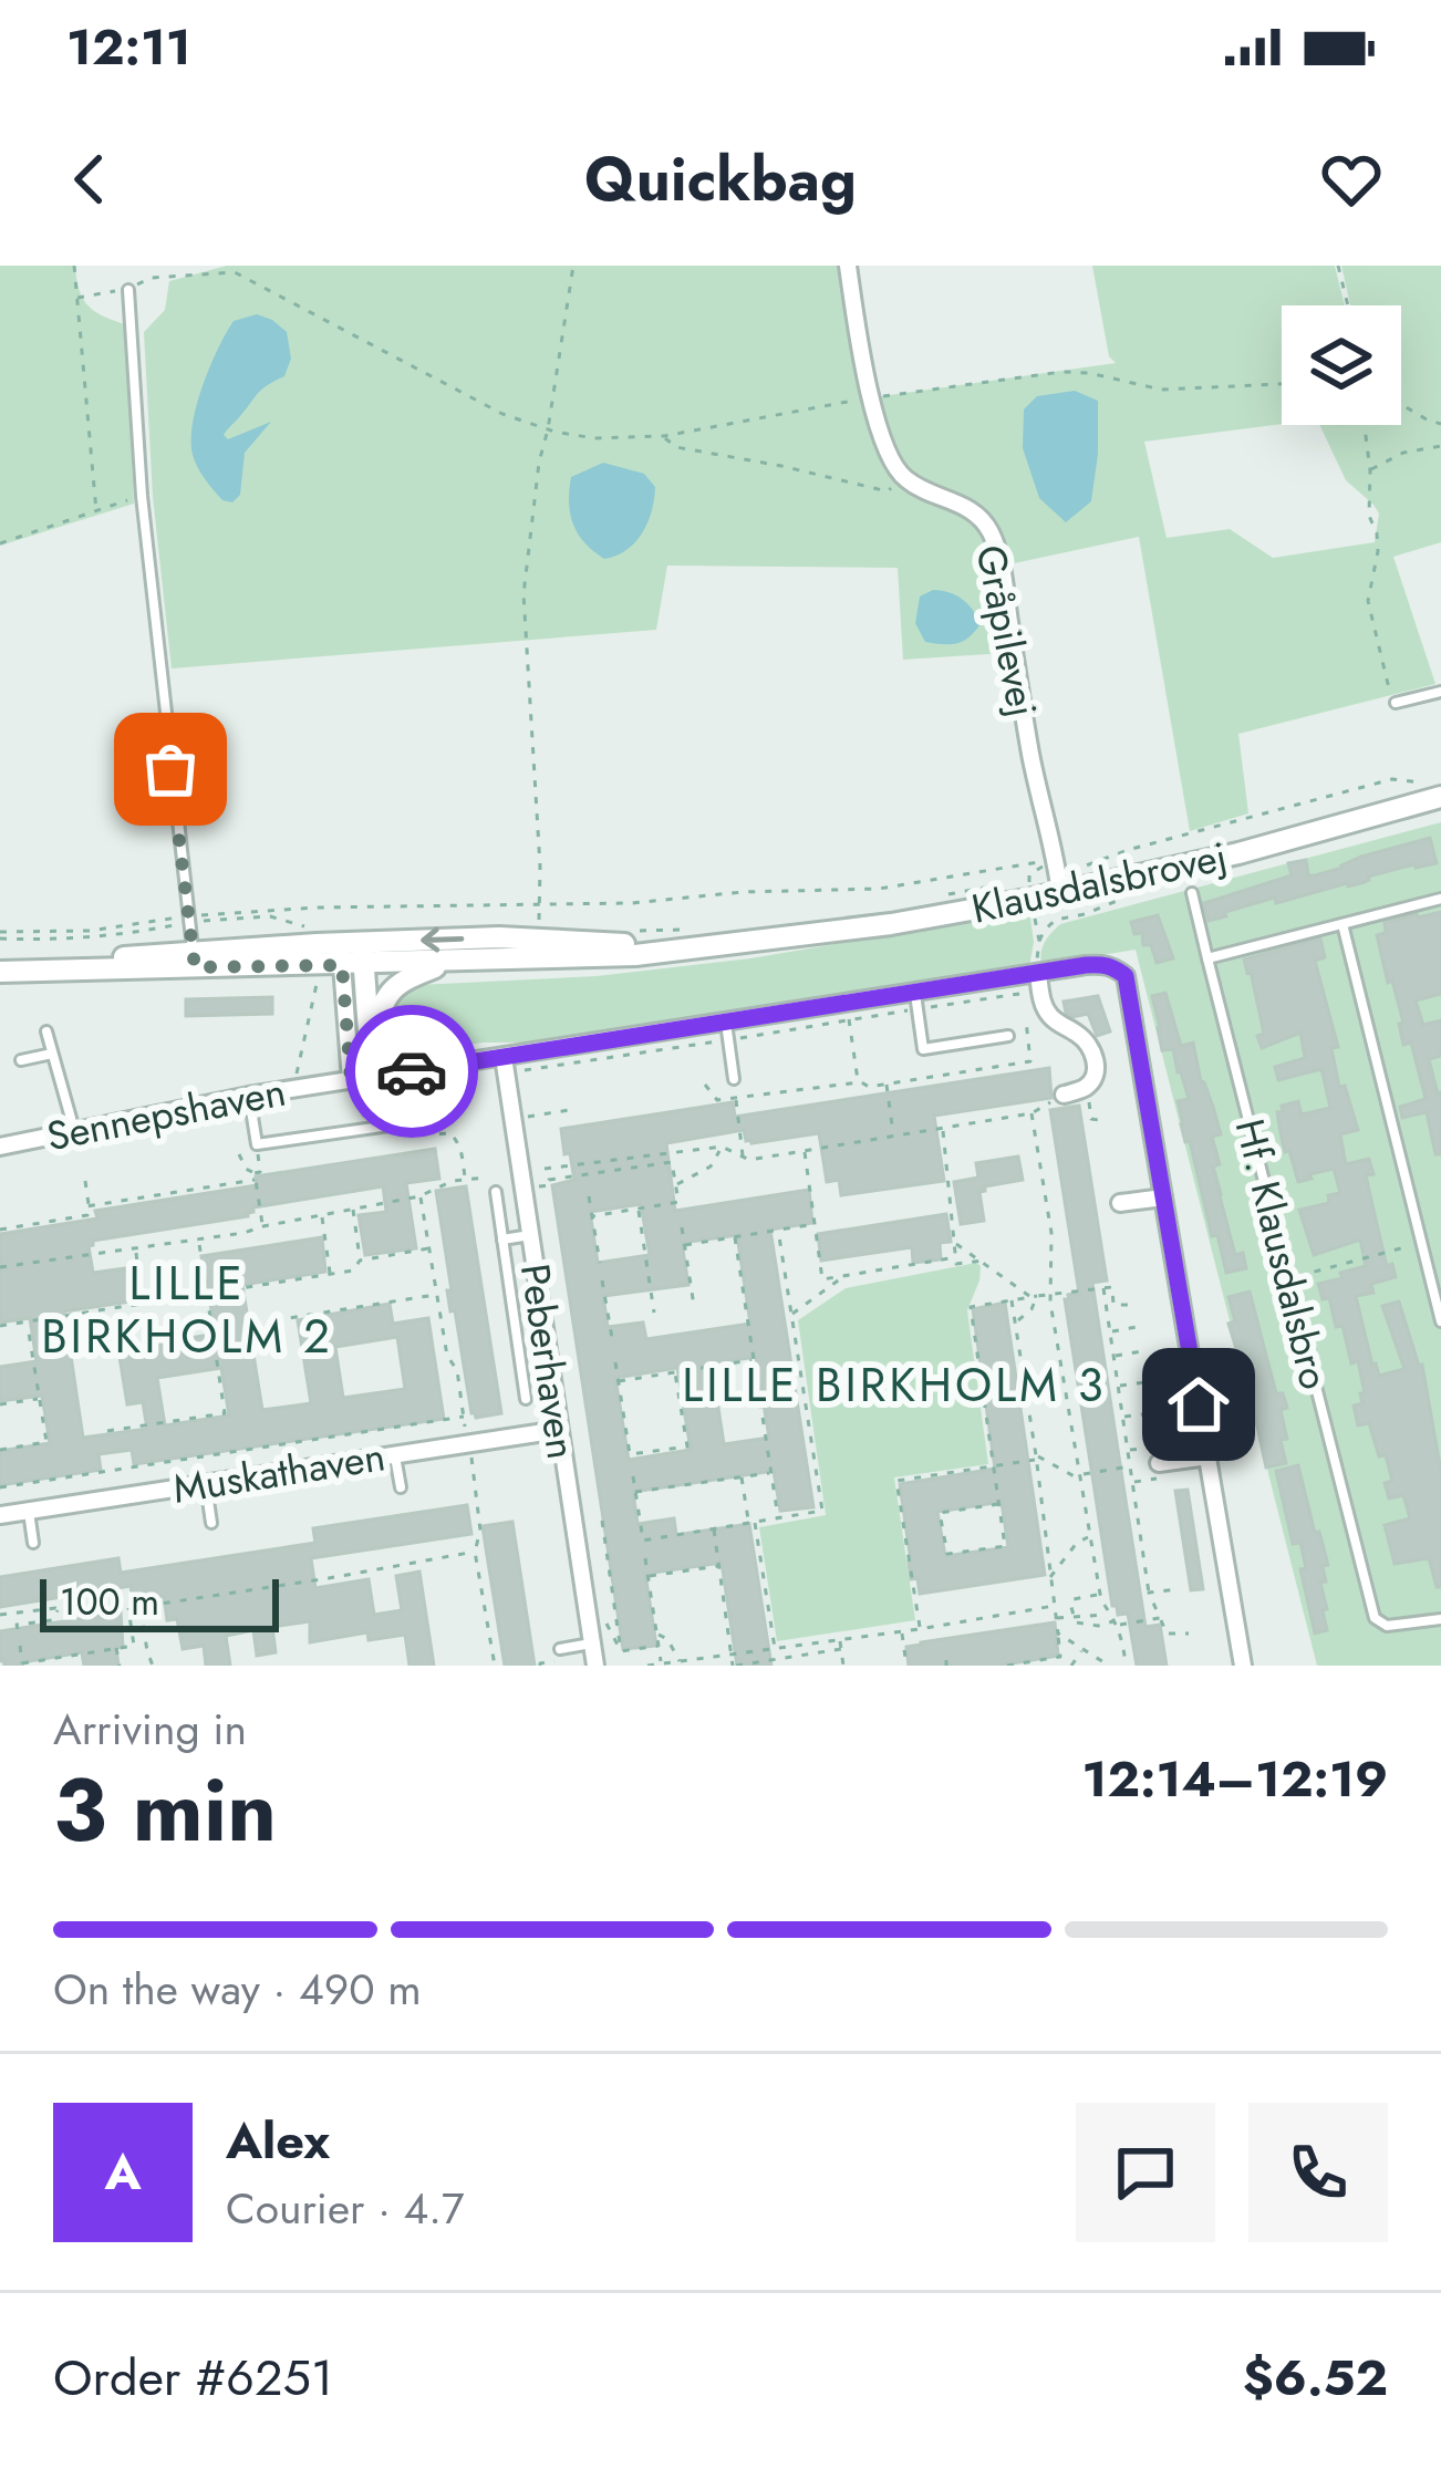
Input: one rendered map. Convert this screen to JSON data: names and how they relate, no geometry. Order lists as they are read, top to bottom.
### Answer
{
  "streets": {
    "street": [
      "Gråpilevej",
      "Klausdalsbrovej",
      "Sennepshaven",
      "Peberhaven",
      "Muskathaven"
    ],
    "lane": ["Hf. Klausdalsbro"]
  },
  "crossings": [
    ["Gråpilevej", "Klausdalsbrovej"],
    ["Sennepshaven", "Peberhaven"],
    ["Peberhaven", "Muskathaven"]
  ],
  "districts": ["LILLE BIRKHOLM 2", "LILLE BIRKHOLM 3"],
  "scale_bar": "100 m",
  "page": {
    "status": "12:11",
    "header": "Quickbag",
    "scale": "100 m",
    "heading": ["3 min", "Arriving in", "12:14–12:19"],
    "panel": [
      "Alex",
      "Courier · 4.7",
      "Order #6251",
      "$6.52"
    ],
    "bar": "On the way · 490 m",
    "round": "A"
  }
}
